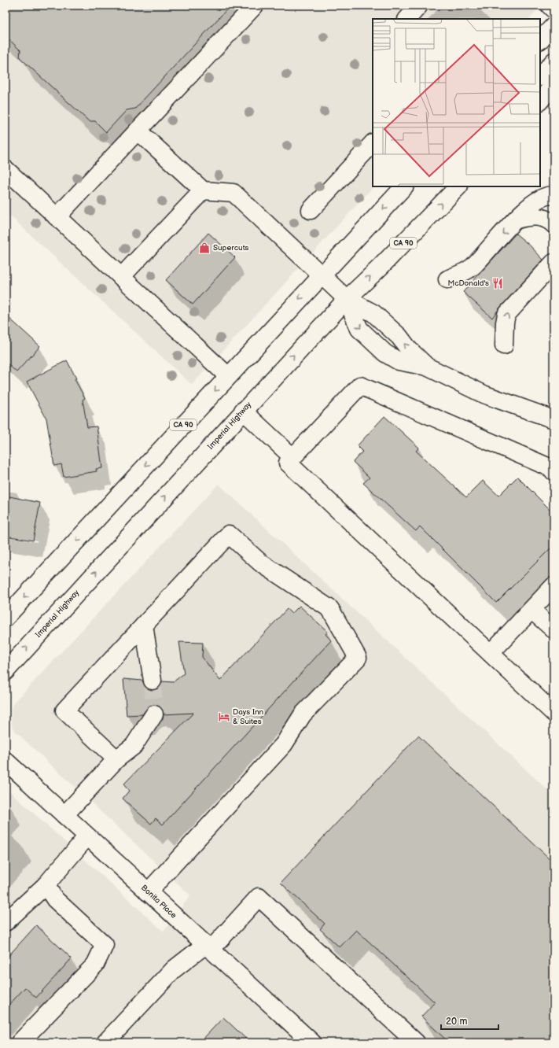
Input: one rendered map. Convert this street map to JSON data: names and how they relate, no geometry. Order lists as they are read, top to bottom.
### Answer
{
  "streets": {
    "main road": ["CA 90", "Imperial Highway", "Bonita Place"]
  },
  "places": {
    "shop": ["Supercuts"],
    "restaurant": ["McDonald's"],
    "hotel": ["Days Inn & Suites"]
  },
  "scale_bar": "20 m"
}
